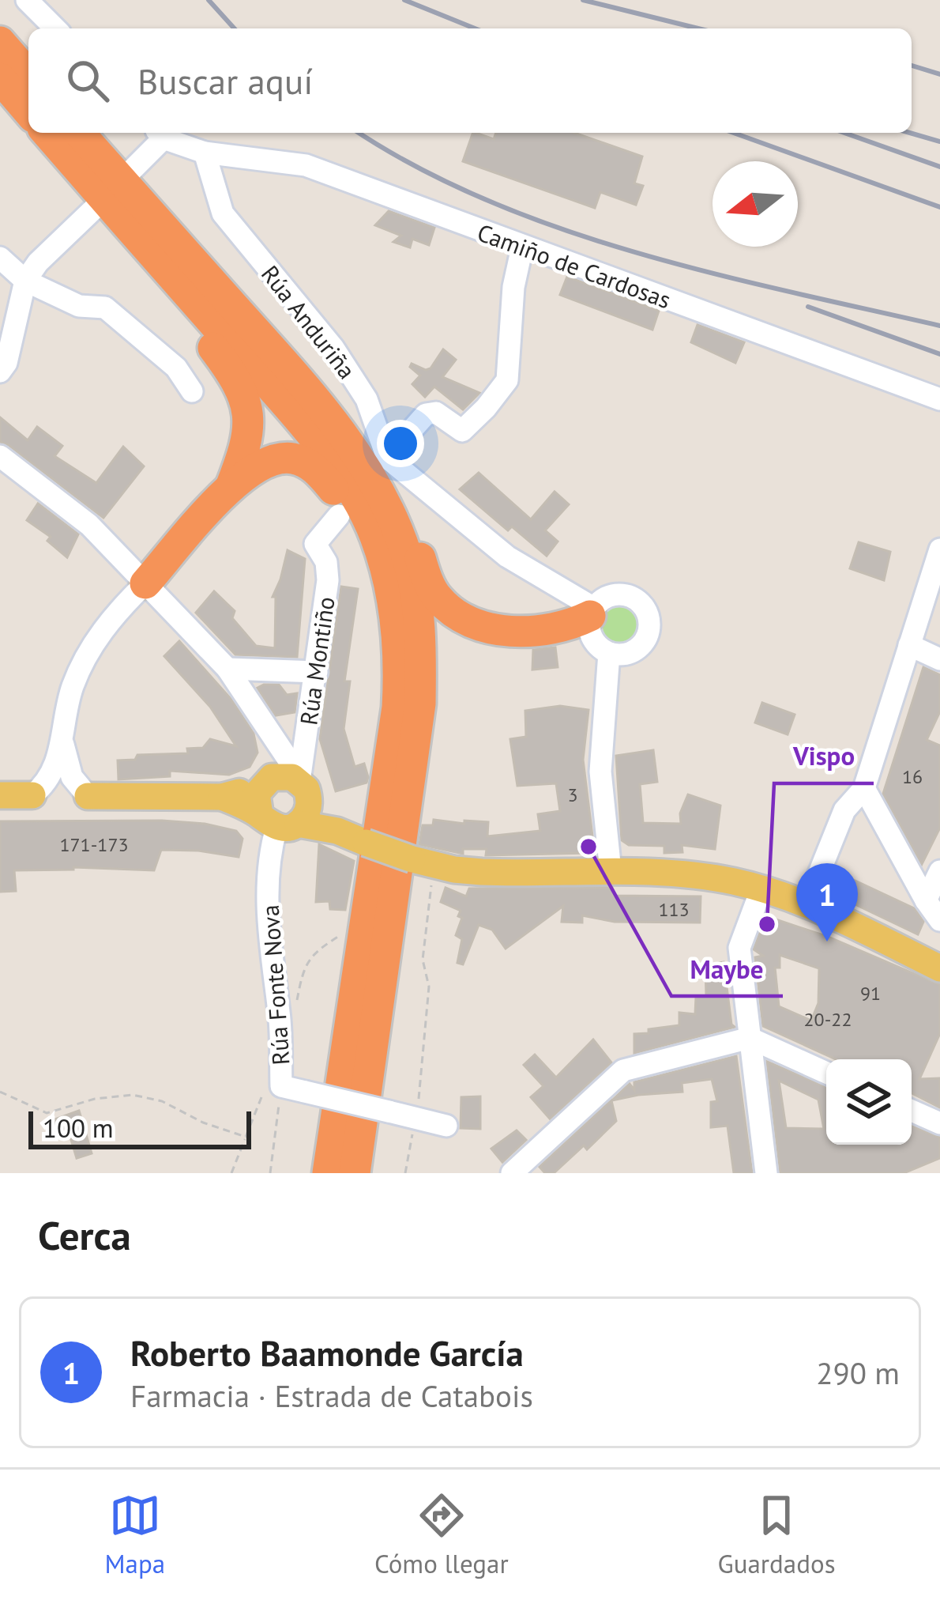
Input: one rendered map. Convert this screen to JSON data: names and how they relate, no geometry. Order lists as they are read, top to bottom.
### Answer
{
  "streets": {
    "street": [
      "Camiño de Cardosas",
      "Rúa Anduriña",
      "Rúa Montiño",
      "Rúa Fonte Nova"
    ]
  },
  "crossings": [
    ["Camiño de Cardosas", "Rúa Anduriña"],
    ["Rúa Montiño", "Rúa Fonte Nova"]
  ],
  "places": ["Maybe", "Vispo"],
  "house_numbers": [
    "16",
    "3",
    "171-173",
    "113",
    "91",
    "20-22"
  ],
  "scale_bar": "100 m",
  "north": "left",
  "page": {
    "search": "Buscar aquí",
    "pins": "1",
    "scale": "100 m",
    "heading": "Cerca",
    "list": [
      {
        "mark": "1",
        "name": "Roberto Baamonde García",
        "note": "Farmacia · Estrada de Catabois",
        "value": "290 m"
      }
    ],
    "nav": ["Mapa", "Cómo llegar", "Guardados"]
  }
}
